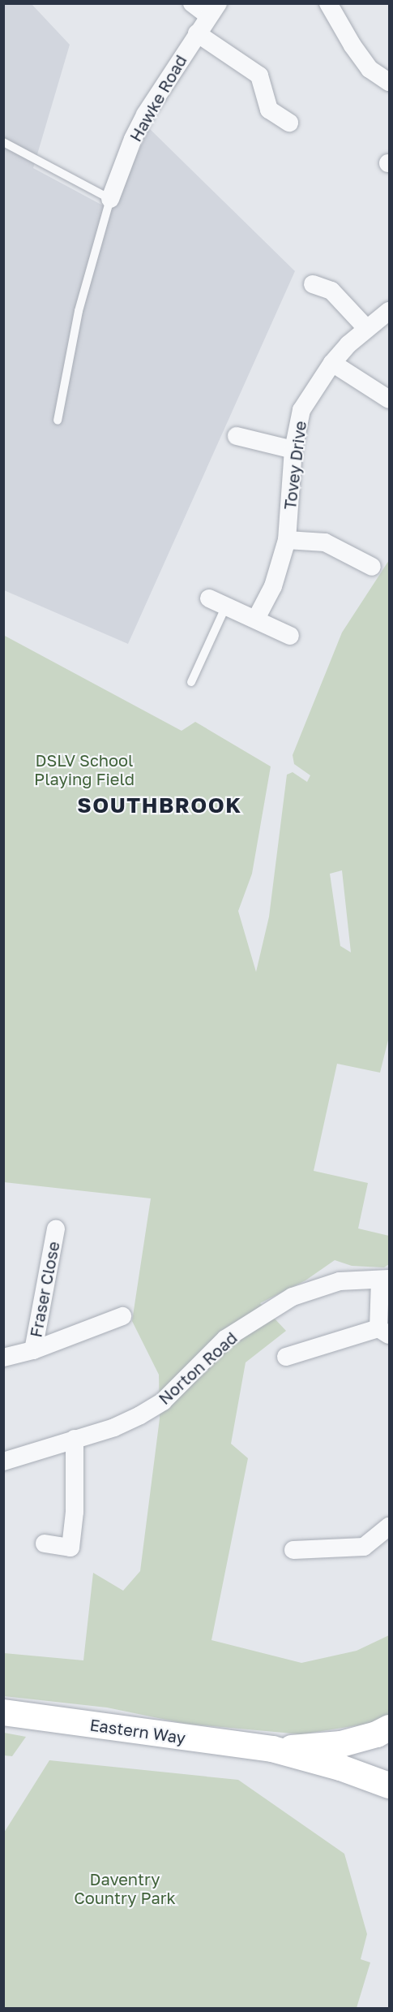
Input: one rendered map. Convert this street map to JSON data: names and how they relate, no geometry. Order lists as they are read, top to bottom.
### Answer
{
  "streets": {
    "main road": ["Eastern Way"],
    "street": [
      "Hawke Road",
      "Tovey Drive",
      "Fraser Close",
      "Norton Road"
    ]
  },
  "districts": ["SOUTHBROOK"],
  "parks": ["DSLV School Playing Field", "Daventry Country Park"]
}
